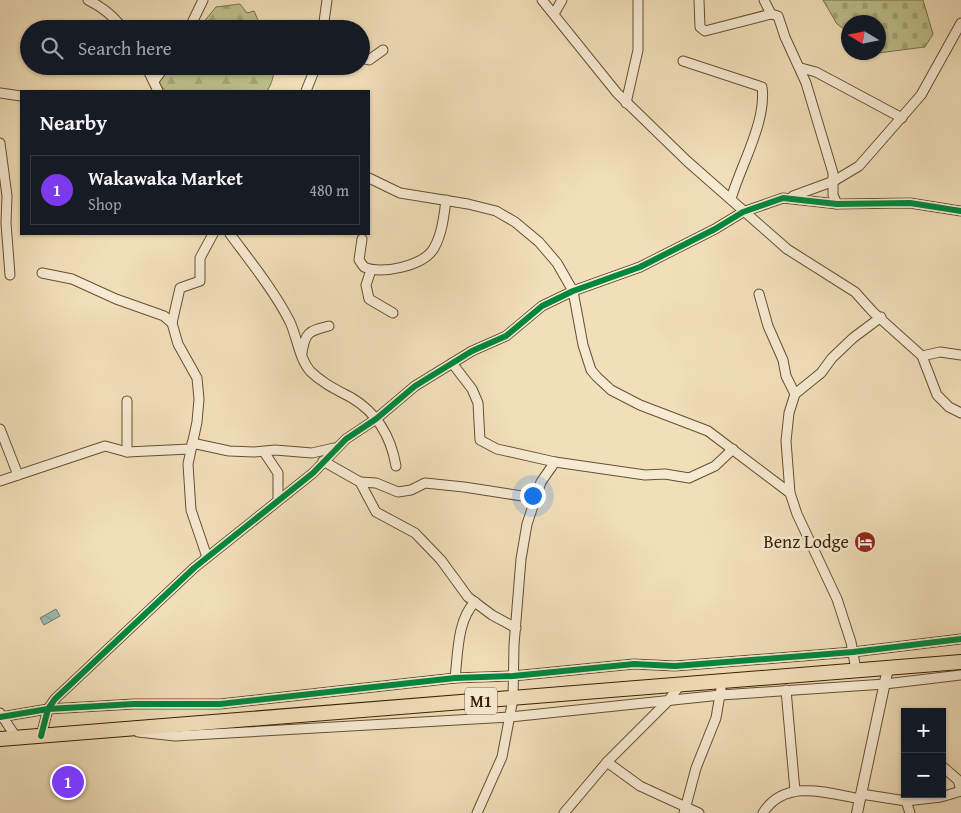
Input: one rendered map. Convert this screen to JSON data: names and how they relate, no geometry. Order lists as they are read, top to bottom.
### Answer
{
  "streets": {
    "highway": ["M1"]
  },
  "places": {
    "hotel": ["Benz Lodge"]
  },
  "north": "left",
  "page": {
    "search": "Search here",
    "heading": "Nearby",
    "list": [
      {
        "mark": "1",
        "name": "Wakawaka Market",
        "note": "Shop",
        "value": "480 m"
      }
    ],
    "map_buttons": ["+", "−"],
    "pins": "1"
  }
}
